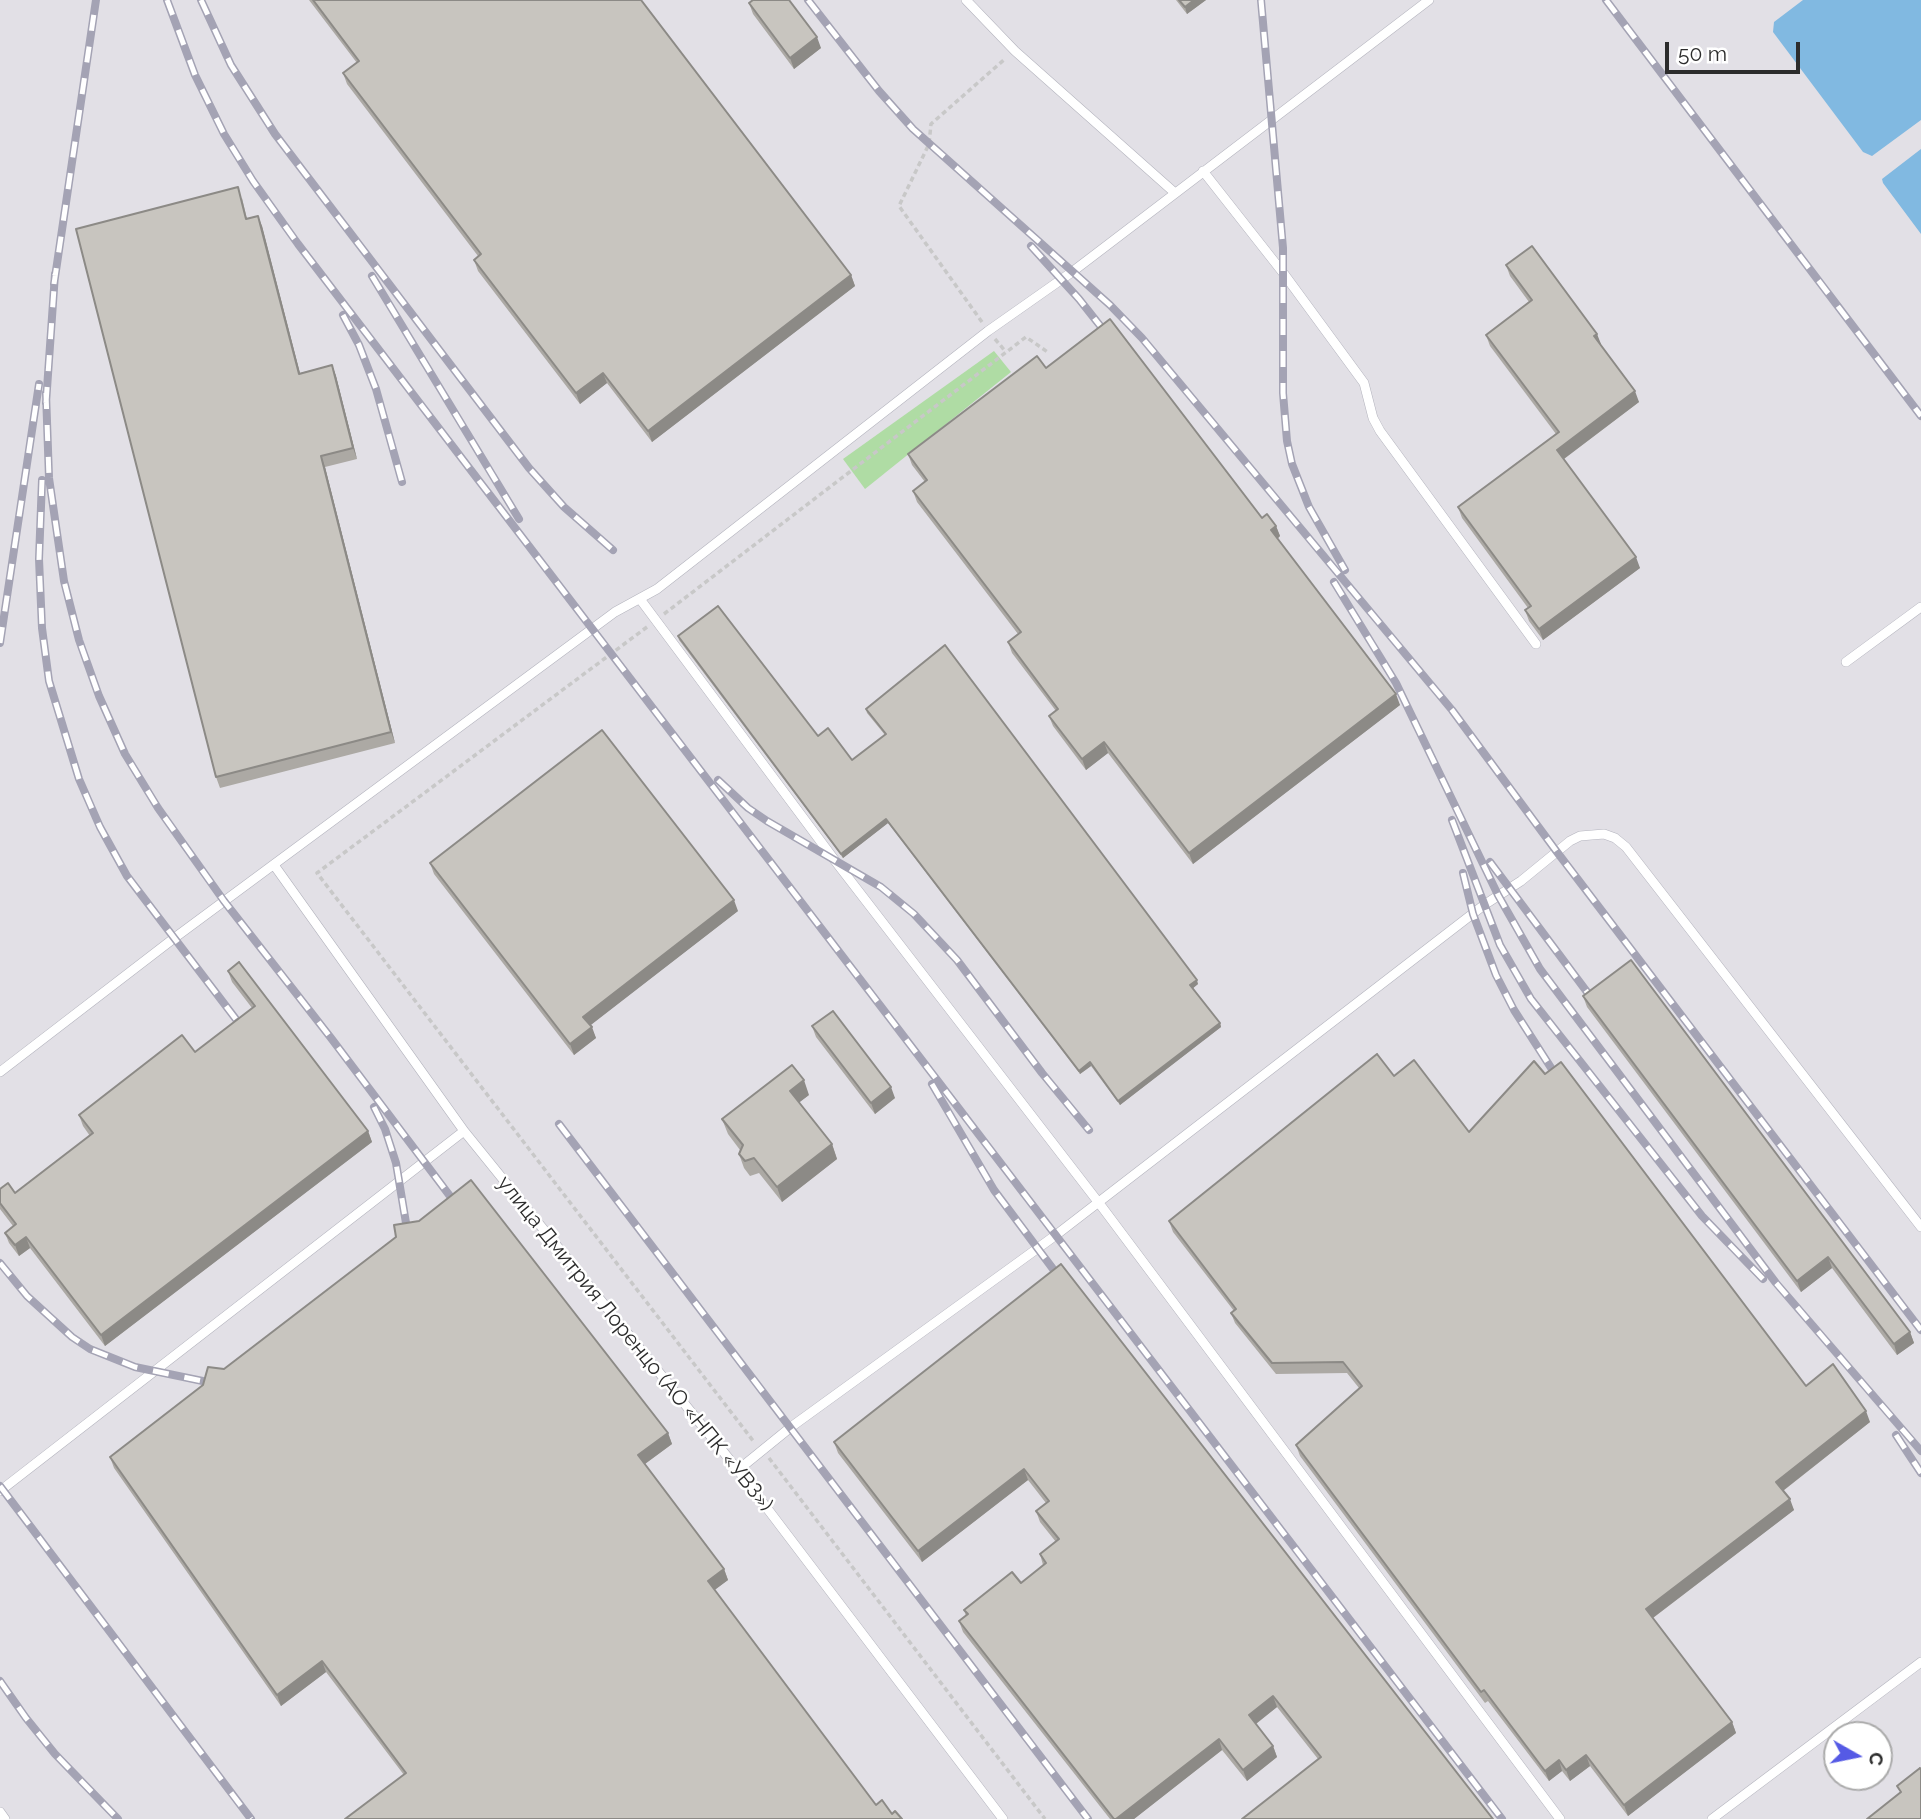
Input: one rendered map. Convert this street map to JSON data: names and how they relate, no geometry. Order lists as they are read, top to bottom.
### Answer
{
  "streets": {
    "lane": ["улица Дмитрия Лоренцо (АО «НПК «УВЗ»)"]
  },
  "scale_bar": "50 m",
  "north": "right"
}
